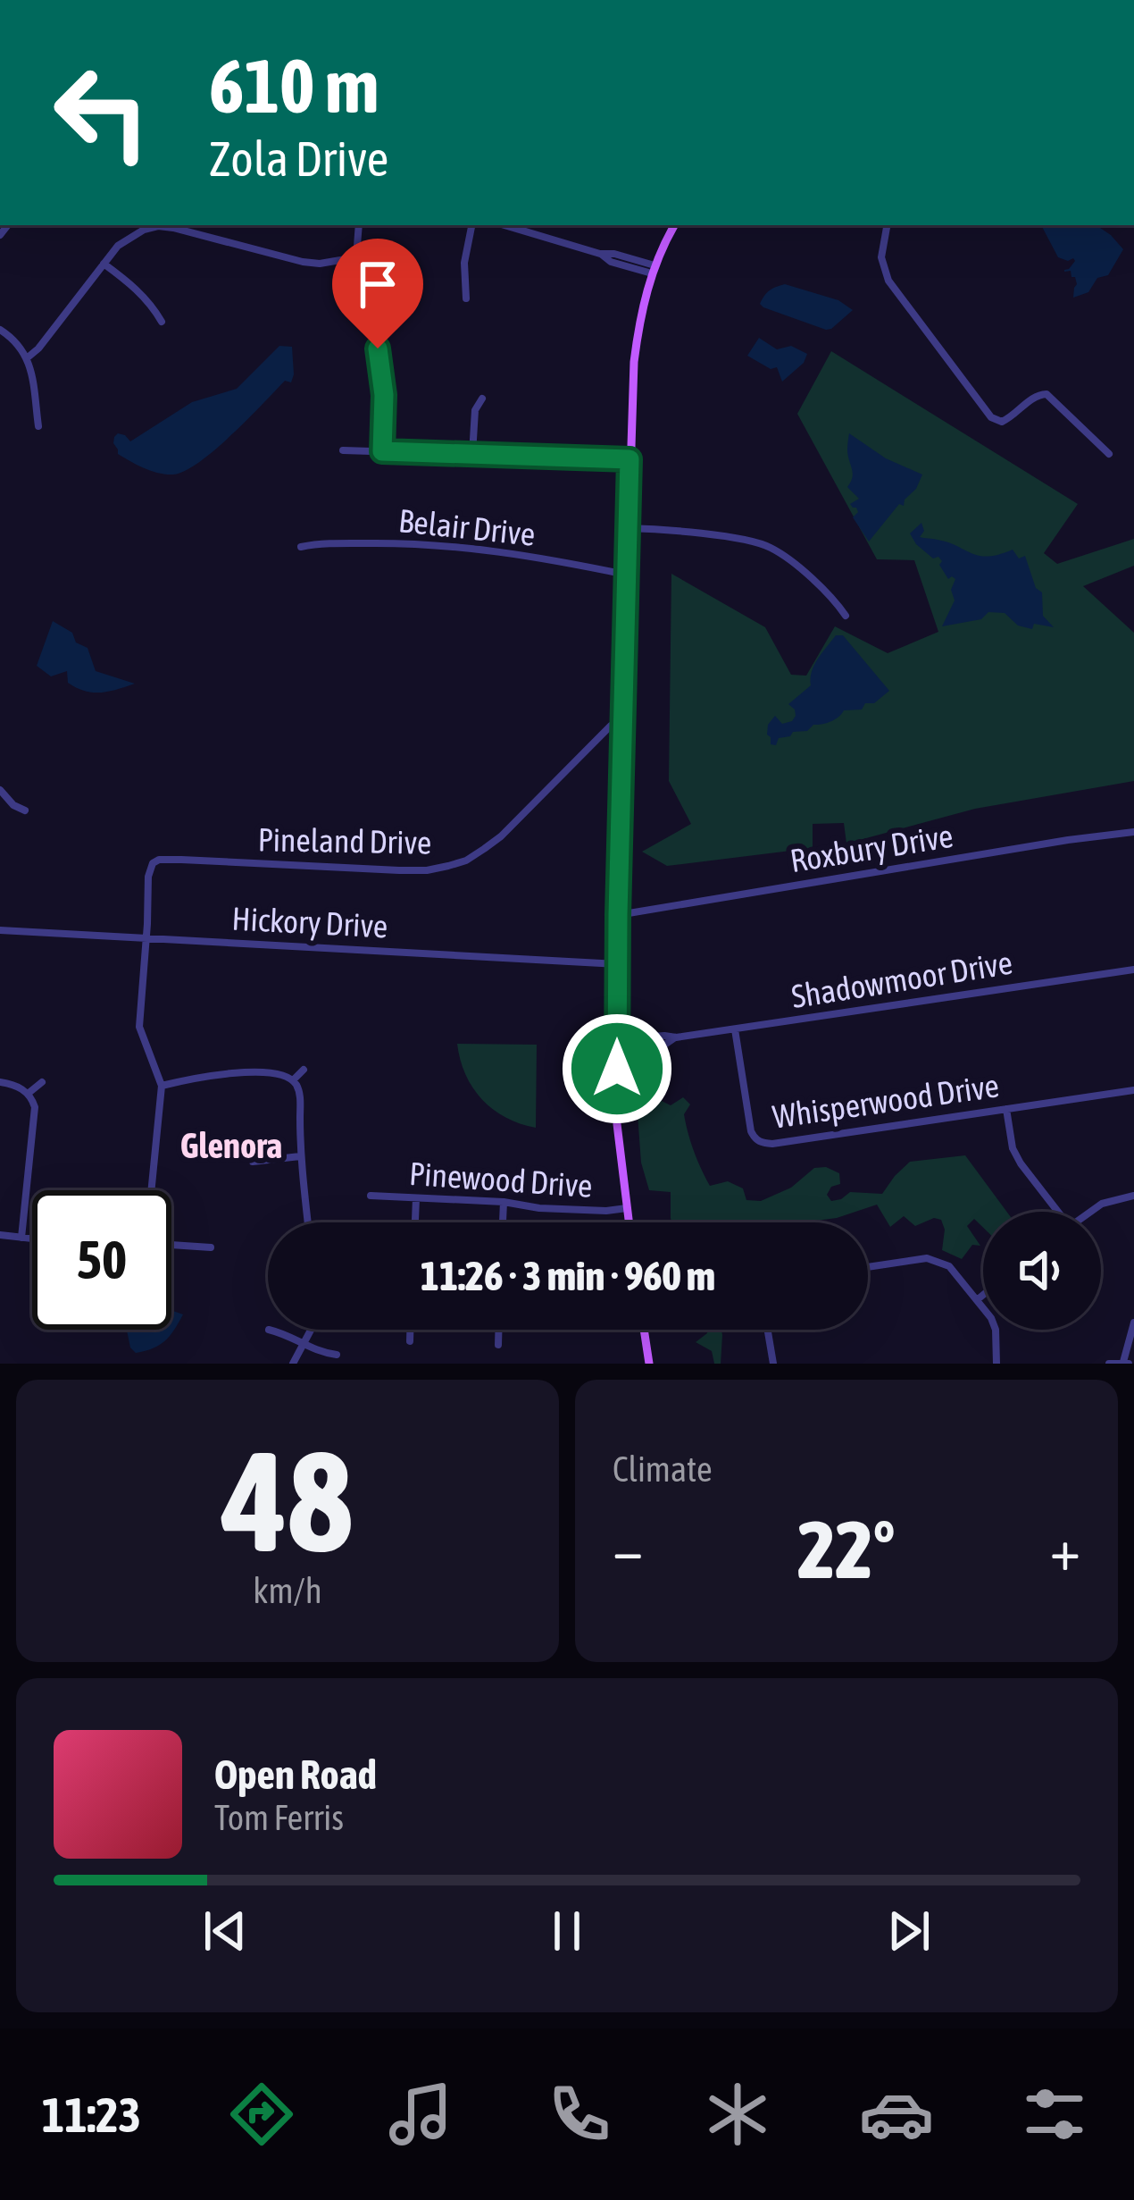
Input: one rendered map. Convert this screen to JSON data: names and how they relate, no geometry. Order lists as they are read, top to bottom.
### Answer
{
  "streets": {
    "street": [
      "Belair Drive",
      "Pineland Drive",
      "Roxbury Drive",
      "Hickory Drive",
      "Shadowmoor Drive",
      "Whisperwood Drive",
      "Pinewood Drive"
    ]
  },
  "crossings": [
    ["Pineland Drive", "Hickory Drive"],
    ["Shadowmoor Drive", "Whisperwood Drive"]
  ],
  "districts": ["Glenora"],
  "page": {
    "turn": ["610 m", "Zola Drive"],
    "limit": "50",
    "trip": "11:26 · 3 min · 960 m",
    "tile": [
      ["48", "km/h"],
      "Climate"
    ],
    "heat": ["−", "22°", "+"],
    "song": ["Open Road", "Tom Ferris"],
    "tabs": "11:23"
  }
}
